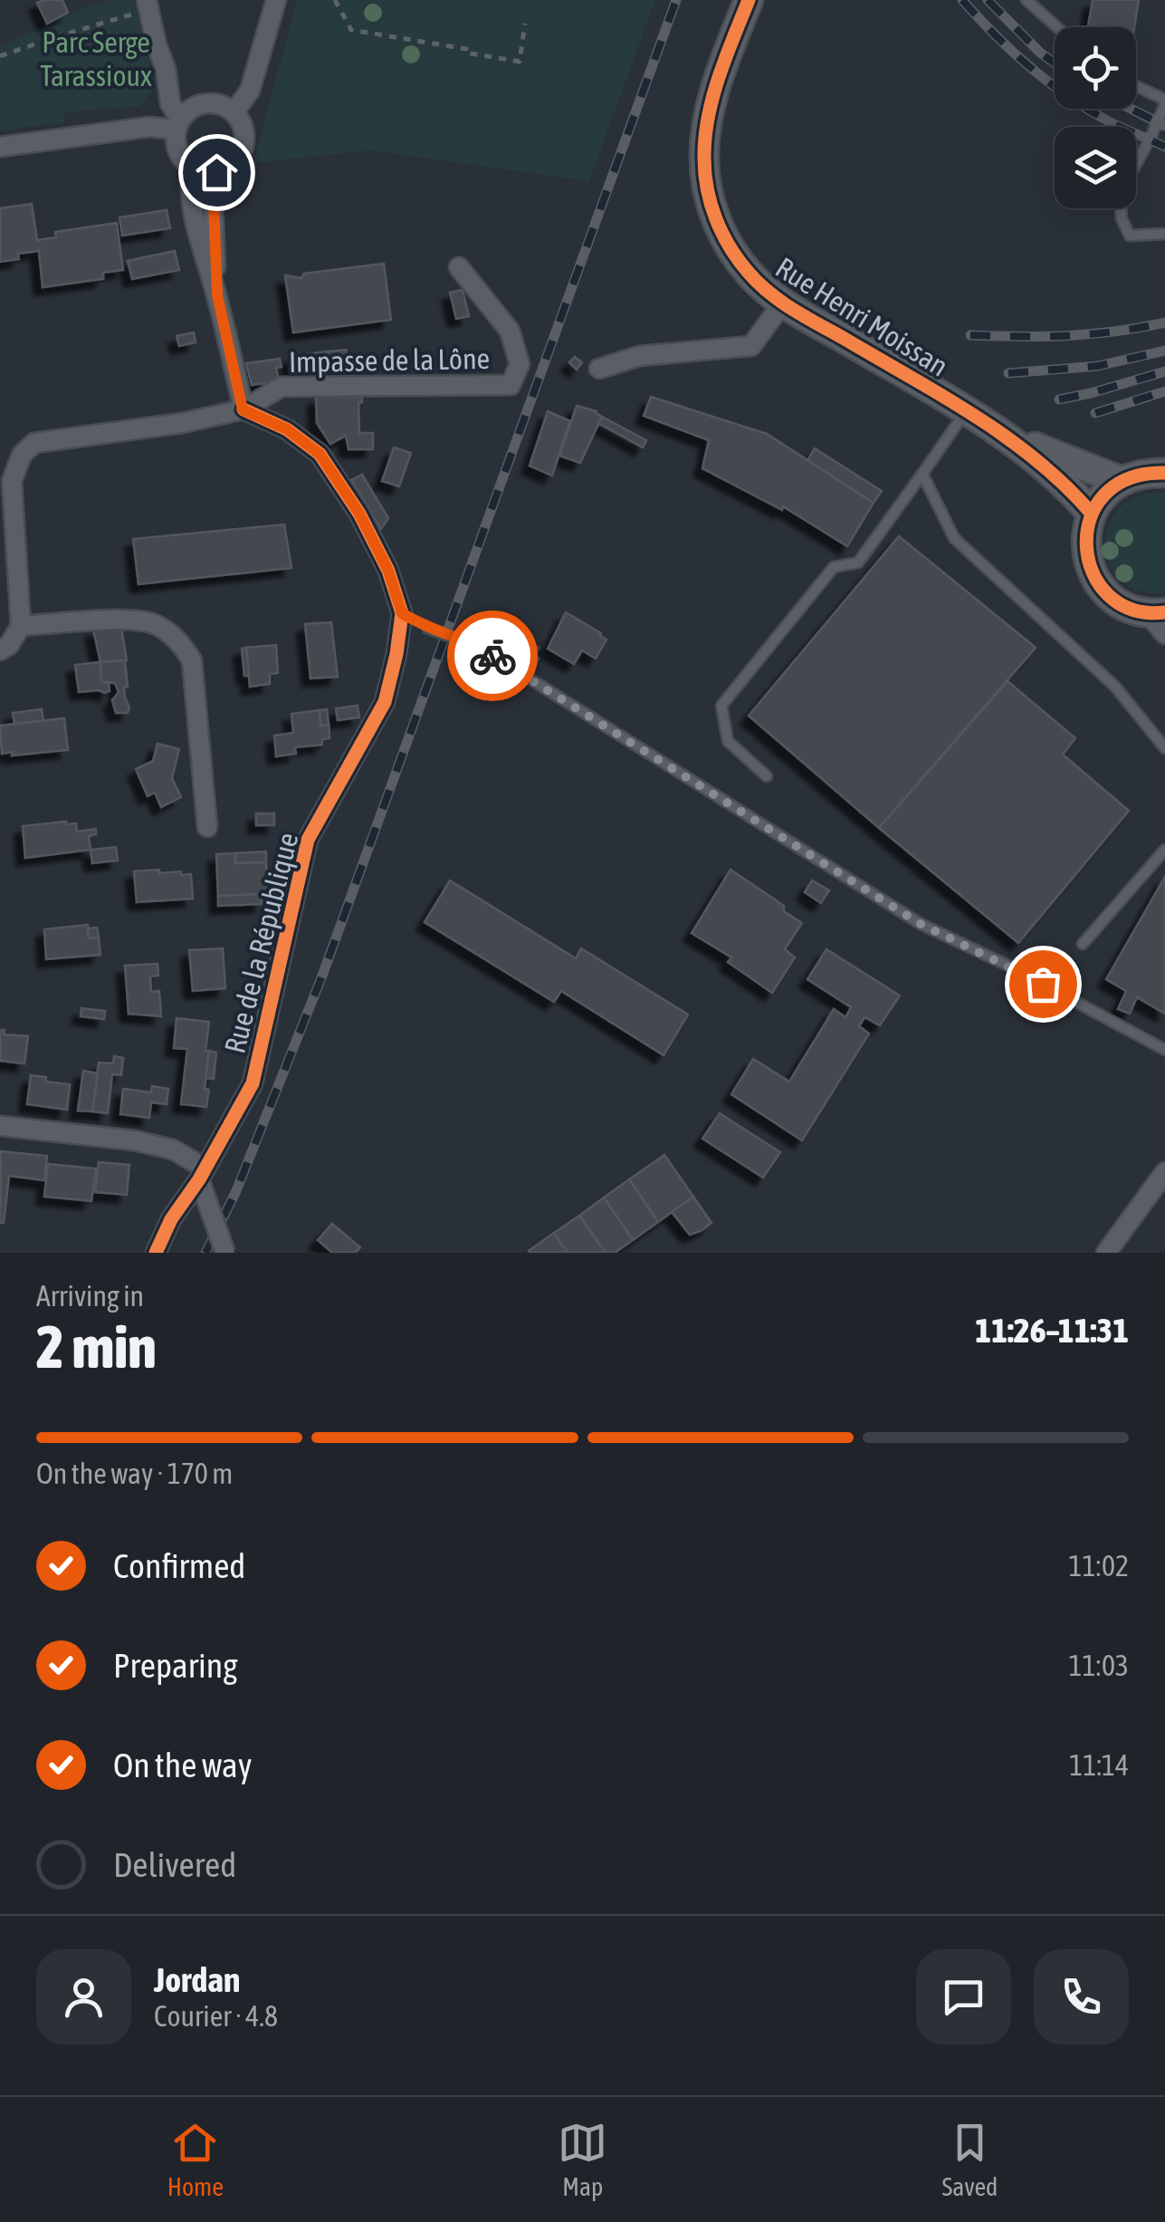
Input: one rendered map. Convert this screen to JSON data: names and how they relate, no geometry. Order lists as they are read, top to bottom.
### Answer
{
  "streets": {
    "street": ["Rue Henri Moissan", "Impasse de la Lône", "Rue de la République"]
  },
  "crossings": [
    ["Impasse de la Lône", "Rue de la République"]
  ],
  "parks": ["Parc Serge Tarassioux"],
  "page": {
    "heading": ["2 min", "Arriving in", "11:26–11:31"],
    "panel": ["Jordan", "Courier · 4.8"],
    "bar": "On the way · 170 m",
    "list": [
      ["Confirmed", "11:02"],
      ["Preparing", "11:03"],
      ["On the way", "11:14"],
      "Delivered"
    ],
    "tabs": ["Home", "Map", "Saved"]
  }
}
